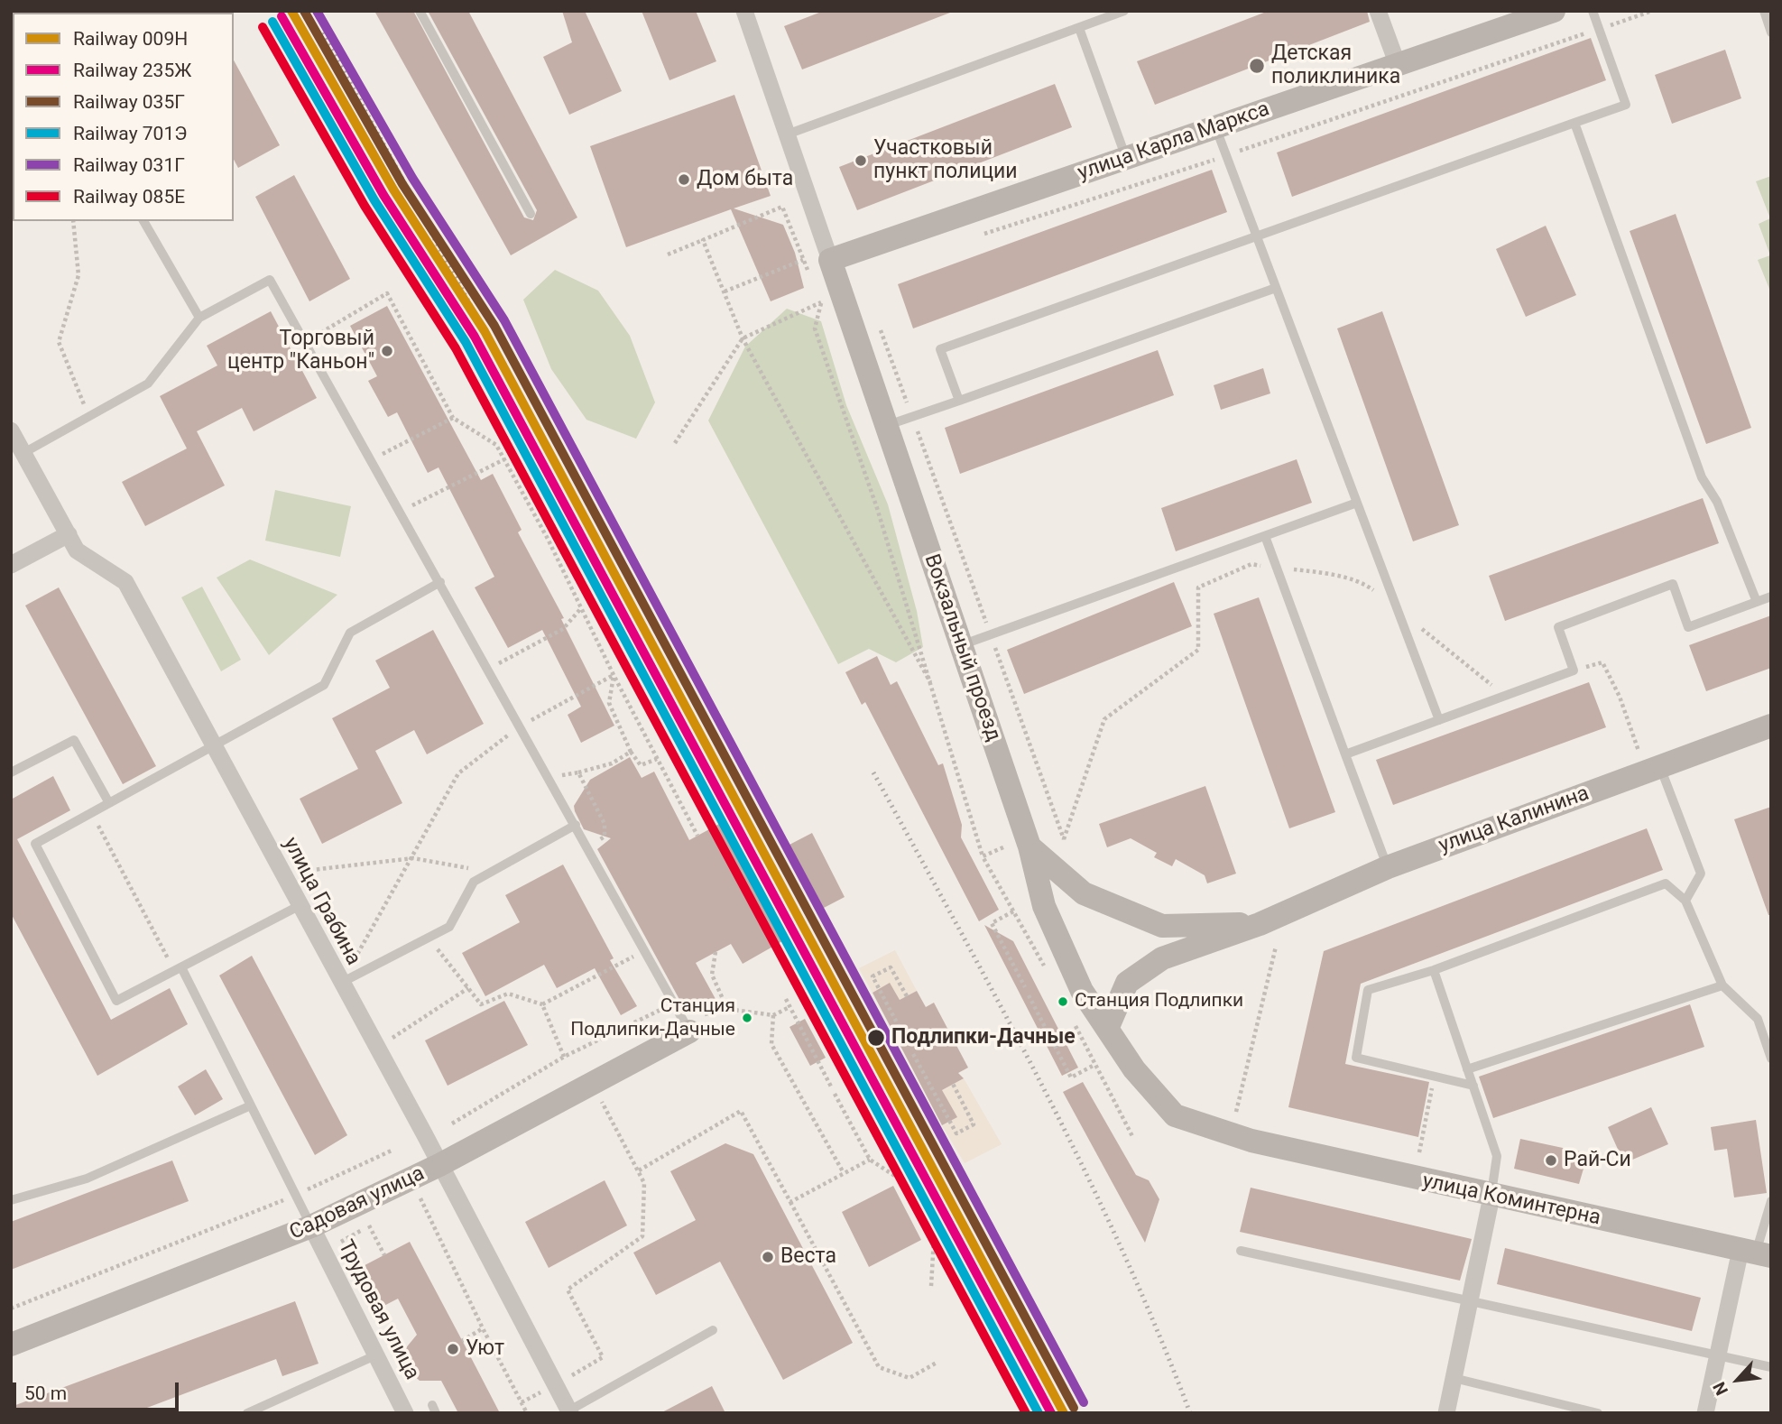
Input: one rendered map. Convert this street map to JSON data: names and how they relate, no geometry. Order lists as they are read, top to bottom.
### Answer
{
  "streets": {
    "street": [
      "улица Карла Маркса",
      "Вокзальный проезд",
      "улица Калинина",
      "улица Грабина",
      "улица Коминтерна",
      "Садовая улица",
      "Трудовая улица"
    ]
  },
  "crossings": [
    ["улица Карла Маркса", "Вокзальный проезд"],
    ["Вокзальный проезд", "улица Калинина"],
    ["Вокзальный проезд", "улица Коминтерна"],
    ["улица Калинина", "улица Коминтерна"],
    ["улица Грабина", "Садовая улица"],
    ["Садовая улица", "Трудовая улица"]
  ],
  "places": [
    "Детская поликлиника",
    "Участковый пункт полиции",
    "Дом быта",
    "Торговый центр \"Каньон\"",
    "Станция Подлипки",
    "Станция Подлипки-Дачные",
    "Подлипки-Дачные",
    "Рай-Си",
    "Веста",
    "Уют"
  ],
  "lines": [
    "rail line 009Н",
    "rail line 035Г",
    "rail line 031Г",
    "rail line 235Ж",
    "rail line 701Э",
    "rail line 085Е"
  ],
  "legend": [
    "Railway 009Н",
    "Railway 235Ж",
    "Railway 035Г",
    "Railway 701Э",
    "Railway 031Г",
    "Railway 085Е"
  ],
  "scale_bar": "50 m",
  "north": "bottom left"
}
